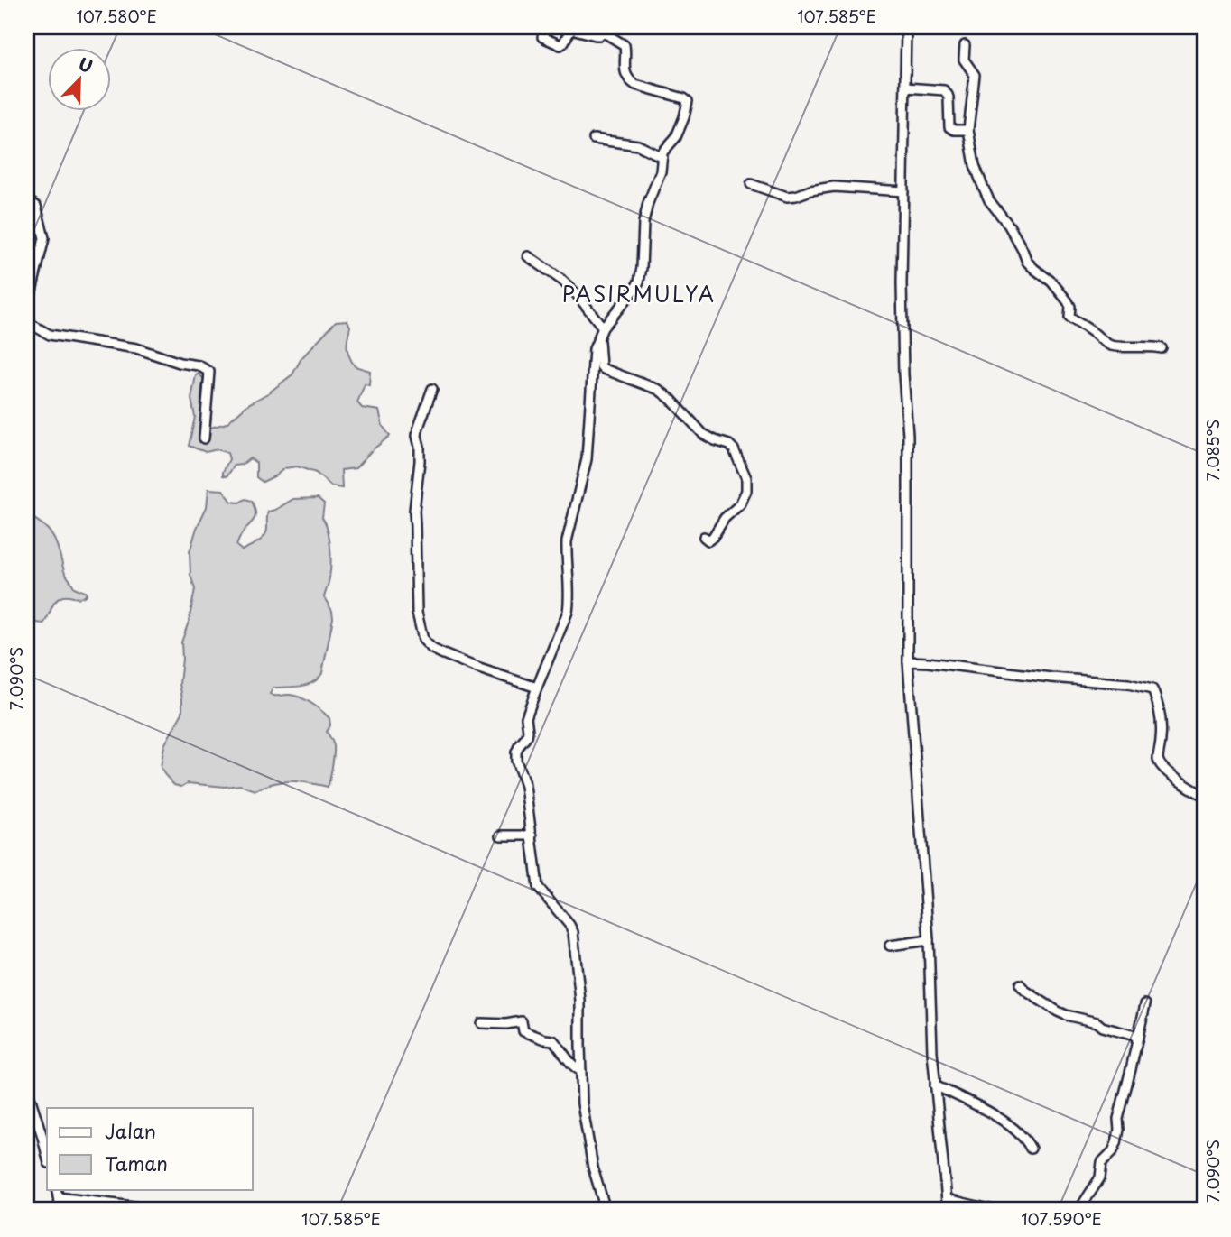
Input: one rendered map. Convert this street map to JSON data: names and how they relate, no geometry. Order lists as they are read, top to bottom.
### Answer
{
  "districts": ["PASIRMULYA"],
  "legend": ["Jalan", "Taman"],
  "north": "top right",
  "coordinates": [
    "107.580°E",
    "107.585°E",
    "7.085°S",
    "7.090°S",
    "107.590°E"
  ]
}
